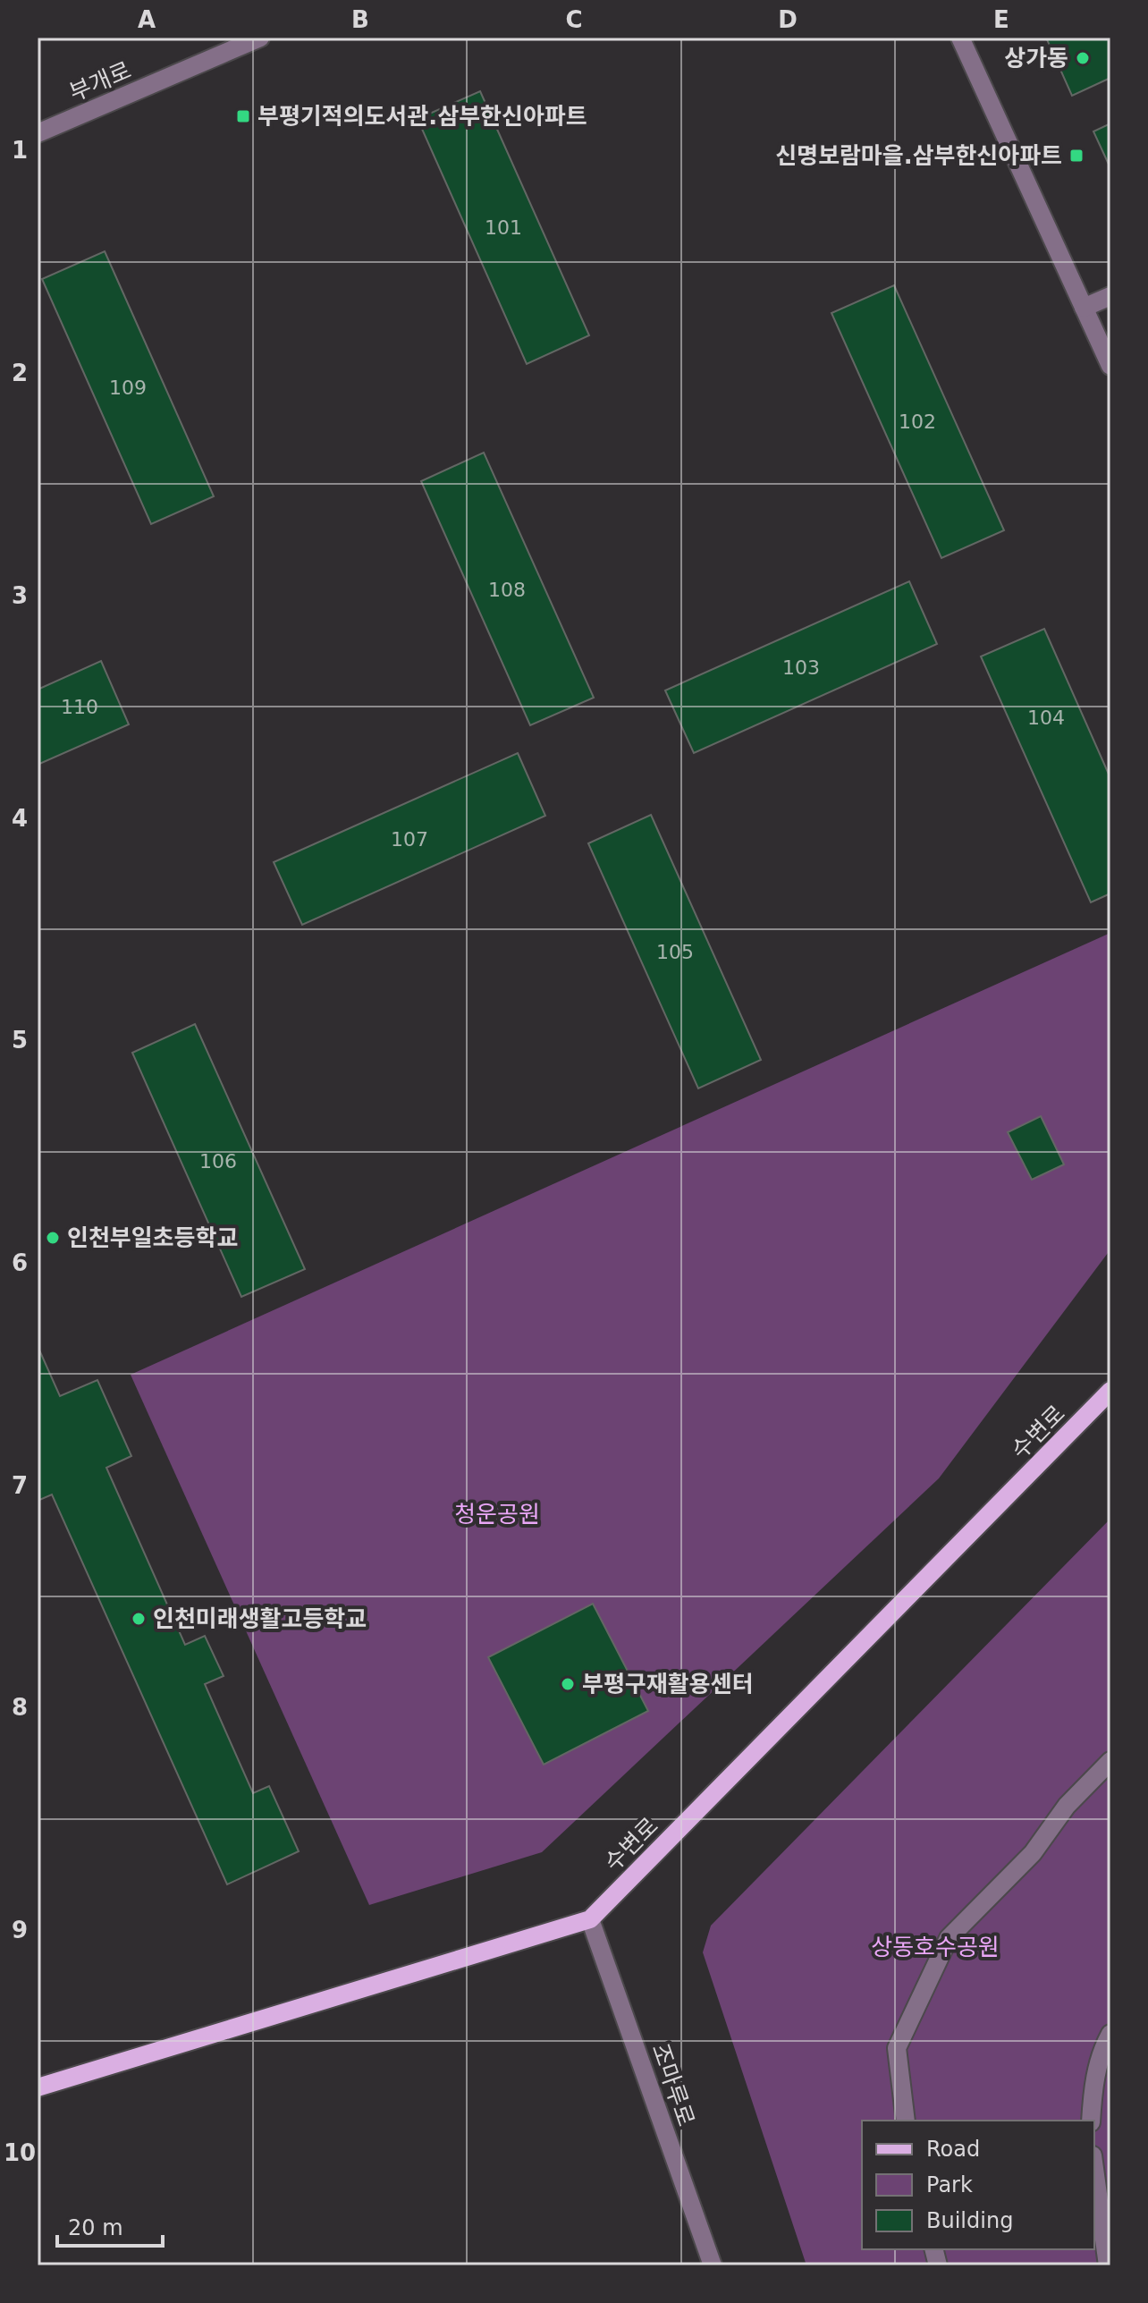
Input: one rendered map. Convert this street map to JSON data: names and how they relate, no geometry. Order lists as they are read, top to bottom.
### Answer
{
  "streets": {
    "main road": ["수변로"],
    "street": ["부개로", "조마루로"]
  },
  "crossings": [
    ["수변로", "조마루로"]
  ],
  "parks": ["청운공원", "상동호수공원"],
  "places": {
    "other": [
      "상가동",
      "인천부일초등학교",
      "인천미래생활고등학교",
      "부평구재활용센터"
    ],
    "transit": ["부평기적의도서관.삼부한신아파트", "신명보람마을.삼부한신아파트"]
  },
  "house_numbers": [
    "101",
    "109",
    "102",
    "108",
    "103",
    "110",
    "104",
    "107",
    "105",
    "106"
  ],
  "legend": ["Road", "Park", "Building"],
  "scale_bar": "20 m",
  "grid": {
    "columns": [
      "A",
      "B",
      "C",
      "D",
      "E"
    ],
    "rows": [
      "1",
      "2",
      "3",
      "4",
      "5",
      "6",
      "7",
      "8",
      "9",
      "10"
    ]
  }
}
